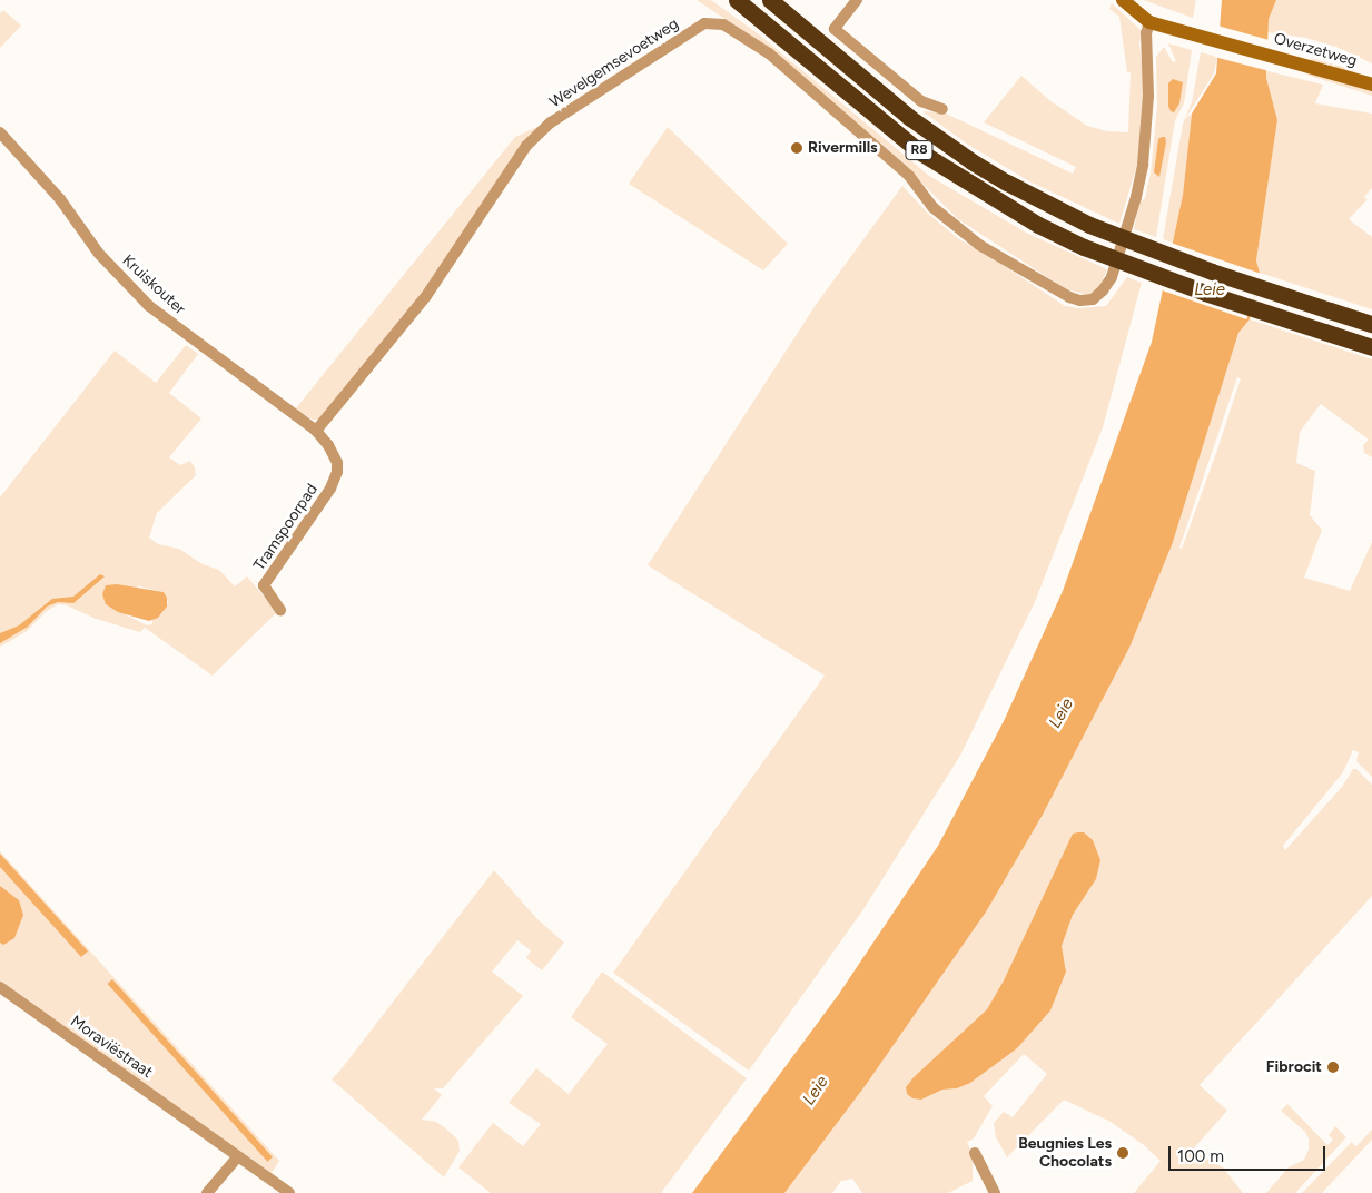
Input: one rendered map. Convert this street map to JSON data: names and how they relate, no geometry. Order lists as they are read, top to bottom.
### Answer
{
  "streets": {
    "highway": ["R8"],
    "street": [
      "Overzetweg",
      "Wevelgemsevoetweg",
      "Kruiskouter",
      "Tramspoorpad",
      "Moraviëstraat"
    ]
  },
  "crossings": [
    ["Overzetweg", "Wevelgemsevoetweg"],
    ["Wevelgemsevoetweg", "Kruiskouter"],
    ["Wevelgemsevoetweg", "Tramspoorpad"],
    ["Kruiskouter", "Tramspoorpad"]
  ],
  "water": ["Leie"],
  "places": ["Rivermills", "Fibrocit", "Beugnies Les Chocolats"],
  "scale_bar": "100 m"
}
